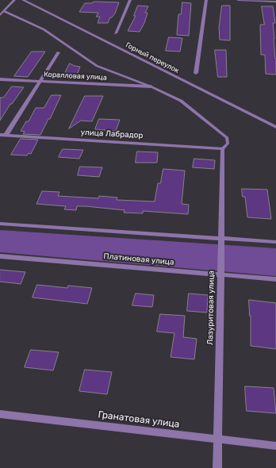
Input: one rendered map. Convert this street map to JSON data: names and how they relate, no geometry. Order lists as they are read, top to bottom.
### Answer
{
  "streets": {
    "street": [
      "Горный переулок",
      "Коралловая улица",
      "улица Лабрадор",
      "Платиновая улица",
      "Лазуритовая улица",
      "Гранатовая улица"
    ]
  },
  "crossings": [
    ["улица Лабрадор", "Лазуритовая улица"],
    ["Платиновая улица", "Лазуритовая улица"],
    ["Лазуритовая улица", "Гранатовая улица"]
  ]
}
